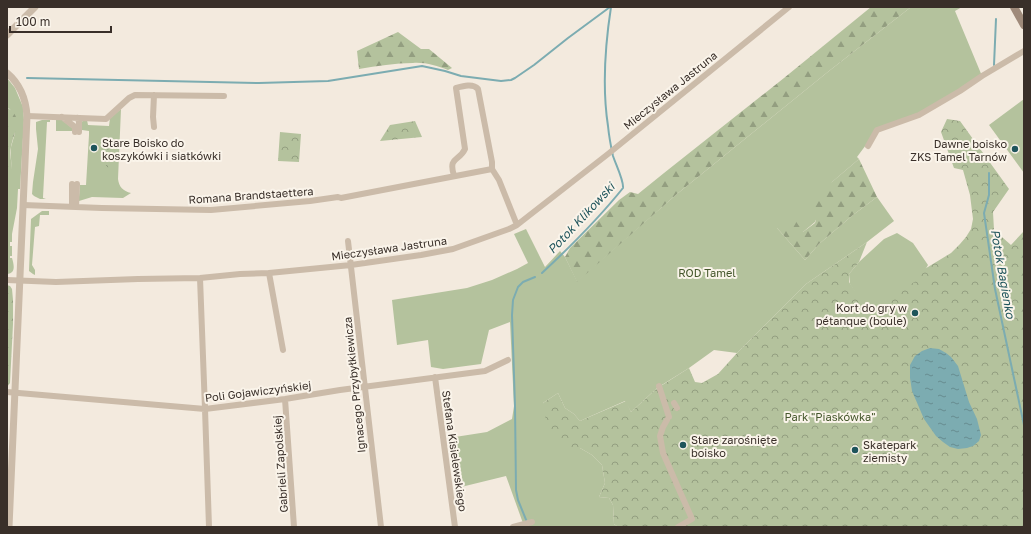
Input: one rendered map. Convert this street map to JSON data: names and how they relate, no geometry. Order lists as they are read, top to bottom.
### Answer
{
  "streets": {
    "street": [
      "Mieczysława Jastruna",
      "Romana Brandstaettera",
      "Ignacego Przybyłkiewicza",
      "Poli Gojawiczyńskiej",
      "Stefana Kisielewskiego",
      "Gabrieli Zapolskiej"
    ]
  },
  "crossings": [
    ["Mieczysława Jastruna", "Ignacego Przybyłkiewicza"],
    ["Ignacego Przybyłkiewicza", "Poli Gojawiczyńskiej"],
    ["Poli Gojawiczyńskiej", "Stefana Kisielewskiego"],
    ["Poli Gojawiczyńskiej", "Gabrieli Zapolskiej"]
  ],
  "water": ["Potok Klikowski", "Potok Bagienko"],
  "parks": ["ROD Tamel", "Park \"Piaskówka\""],
  "places": [
    "Stare Boisko do koszykówki i siatkówki",
    "Dawne boisko ZKS Tamel Tarnów",
    "Kort do gry w pétanque (boule)",
    "Stare zarośnięte boisko",
    "Skatepark ziemisty"
  ],
  "scale_bar": "100 m"
}
